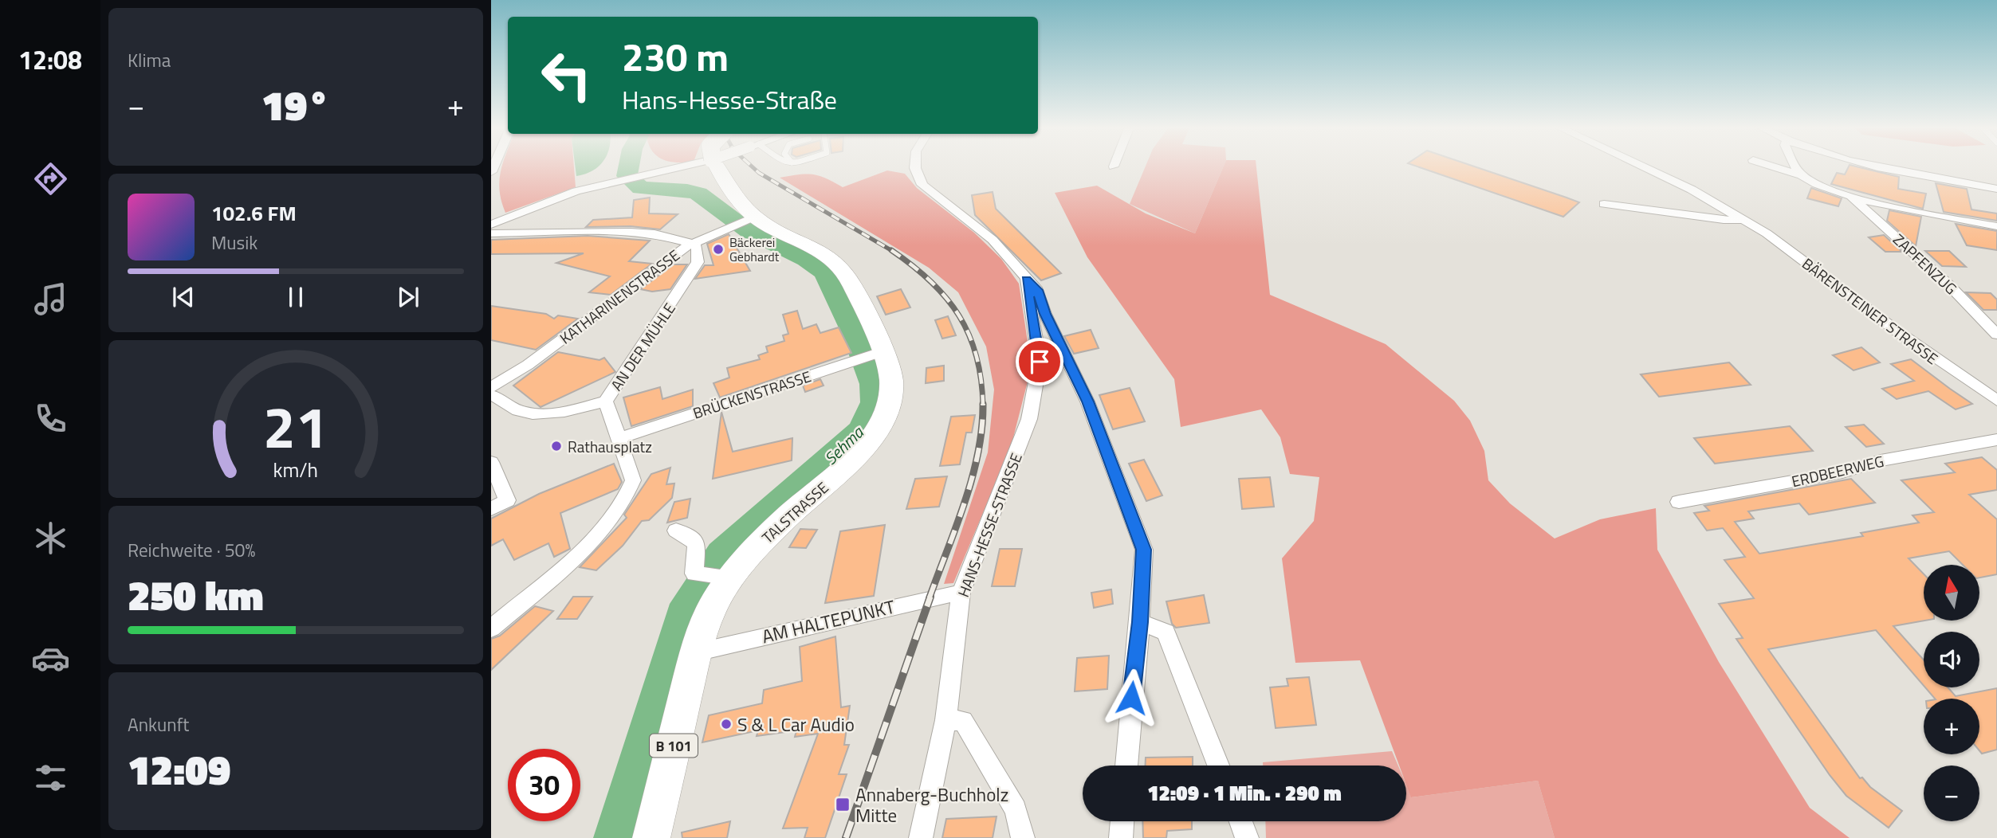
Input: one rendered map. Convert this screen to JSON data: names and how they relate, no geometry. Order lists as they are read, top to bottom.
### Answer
{
  "streets": {
    "main road": ["TALSTRASSE", "B 101"],
    "street": [
      "ZAPFENZUG",
      "KATHARINENSTRASSE",
      "BÄRENSTEINER STRASSE",
      "AN DER MÜHLE",
      "BRÜCKENSTRASSE",
      "ERDBEERWEG",
      "HANS-HESSE-STRASSE",
      "AM HALTEPUNKT"
    ]
  },
  "crossings": [
    ["KATHARINENSTRASSE", "AN DER MÜHLE"],
    ["KATHARINENSTRASSE", "TALSTRASSE"],
    ["AN DER MÜHLE", "BRÜCKENSTRASSE"],
    ["BRÜCKENSTRASSE", "TALSTRASSE"],
    ["TALSTRASSE", "AM HALTEPUNKT"],
    ["HANS-HESSE-STRASSE", "AM HALTEPUNKT"]
  ],
  "water": ["Sehma"],
  "places": {
    "other": ["Bäckerei Gebhardt", "Rathausplatz", "S & L Car Audio"],
    "transit": ["Annaberg-Buchholz Mitte"]
  },
  "north": "top",
  "page": {
    "tabs": "12:08",
    "tile": [
      "Klima",
      ["Reichweite · 50%", "250 km"],
      ["Ankunft", "12:09"]
    ],
    "turn": ["230 m", "Hans-Hesse-Straße"],
    "heat": ["−", "19°", "+"],
    "song": ["102.6 FM", "Musik"],
    "map_buttons": ["+", "−"],
    "limit": "30",
    "trip": "12:09 · 1 Min. · 290 m",
    "gauge": ["21", "km/h"]
  }
}
